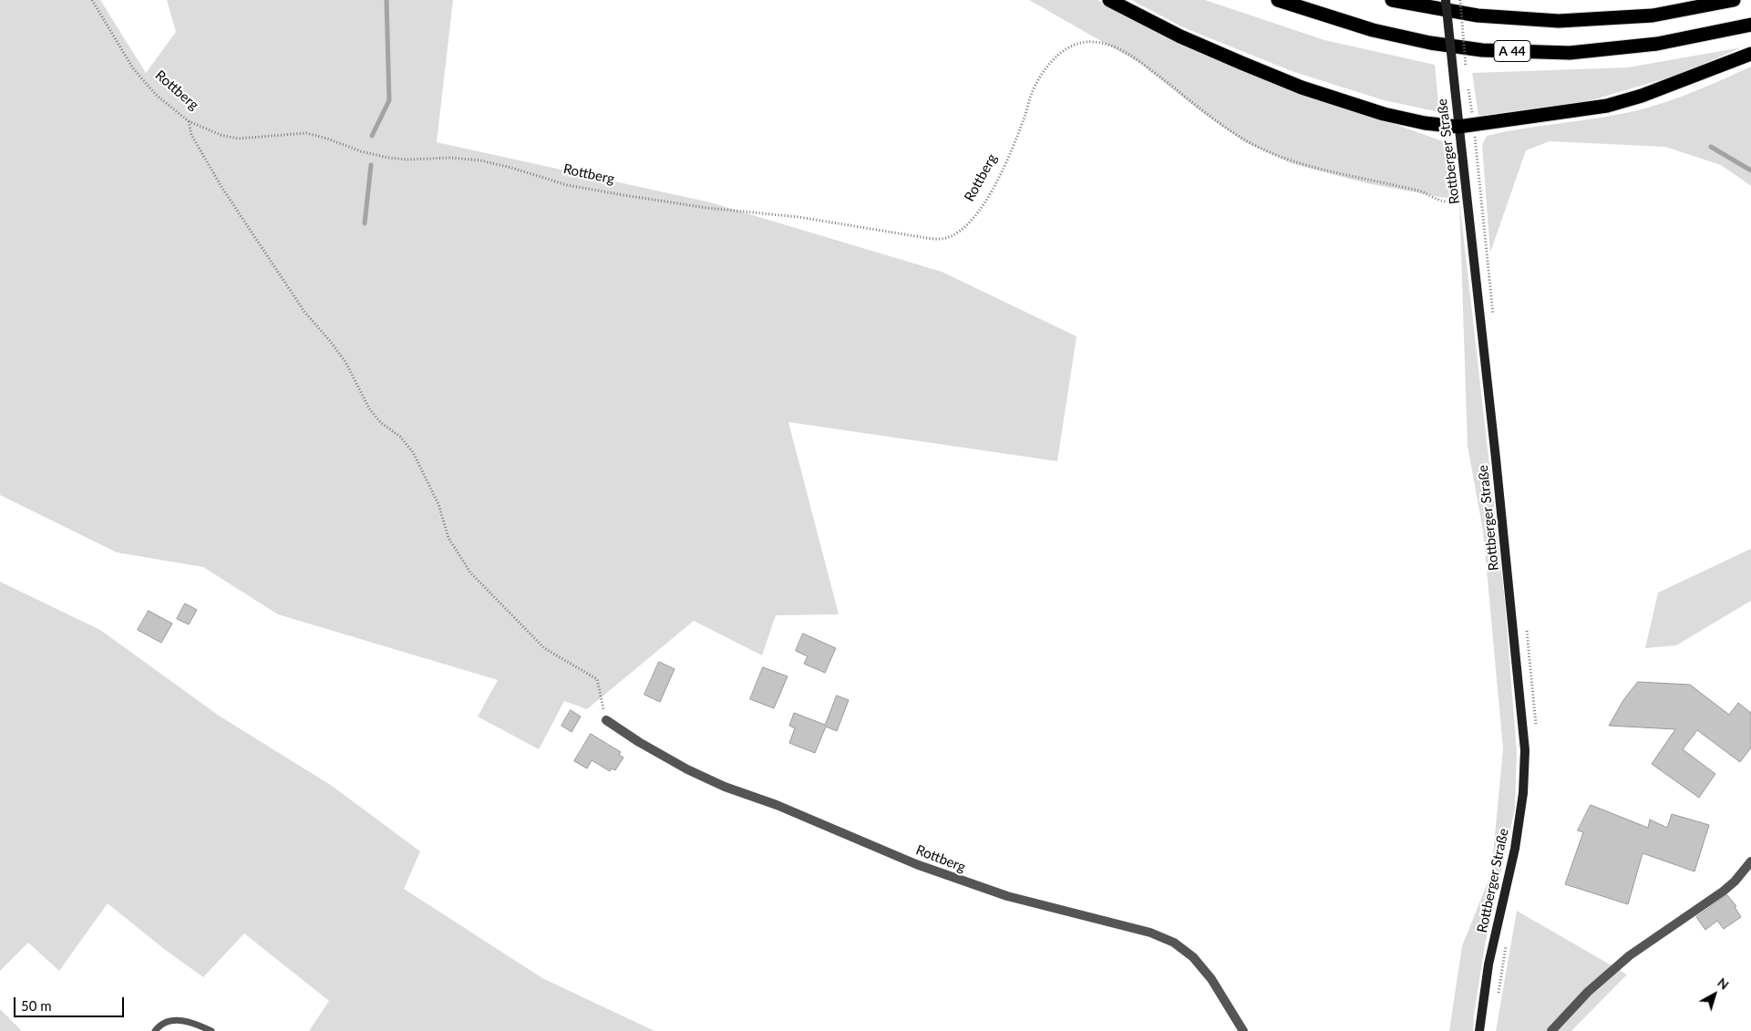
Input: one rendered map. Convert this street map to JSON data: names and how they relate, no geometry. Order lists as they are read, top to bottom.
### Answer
{
  "streets": {
    "highway": ["A 44"],
    "main road": ["Rottberger Straße"],
    "street": ["Rottberg"]
  },
  "crossings": [
    ["Rottberg", "Rottberger Straße"]
  ],
  "scale_bar": "50 m",
  "north": "top right"
}
